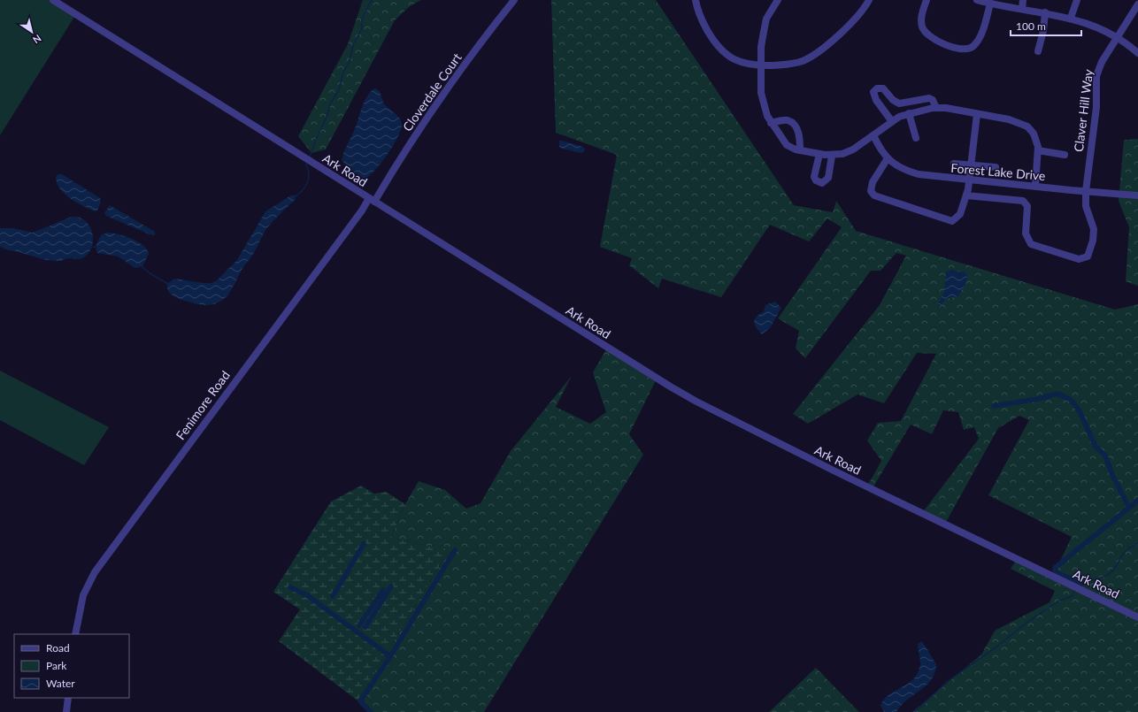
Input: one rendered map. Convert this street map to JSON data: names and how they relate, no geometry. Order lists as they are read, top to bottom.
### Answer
{
  "streets": {
    "street": [
      "Cloverdale Court",
      "Claver Hill Way",
      "Ark Road",
      "Forest Lake Drive",
      "Fenimore Road"
    ]
  },
  "crossings": [
    ["Cloverdale Court", "Ark Road"],
    ["Cloverdale Court", "Fenimore Road"],
    ["Claver Hill Way", "Forest Lake Drive"],
    ["Ark Road", "Fenimore Road"]
  ],
  "legend": ["Road", "Park", "Water"],
  "scale_bar": "100 m",
  "north": "bottom right"
}
